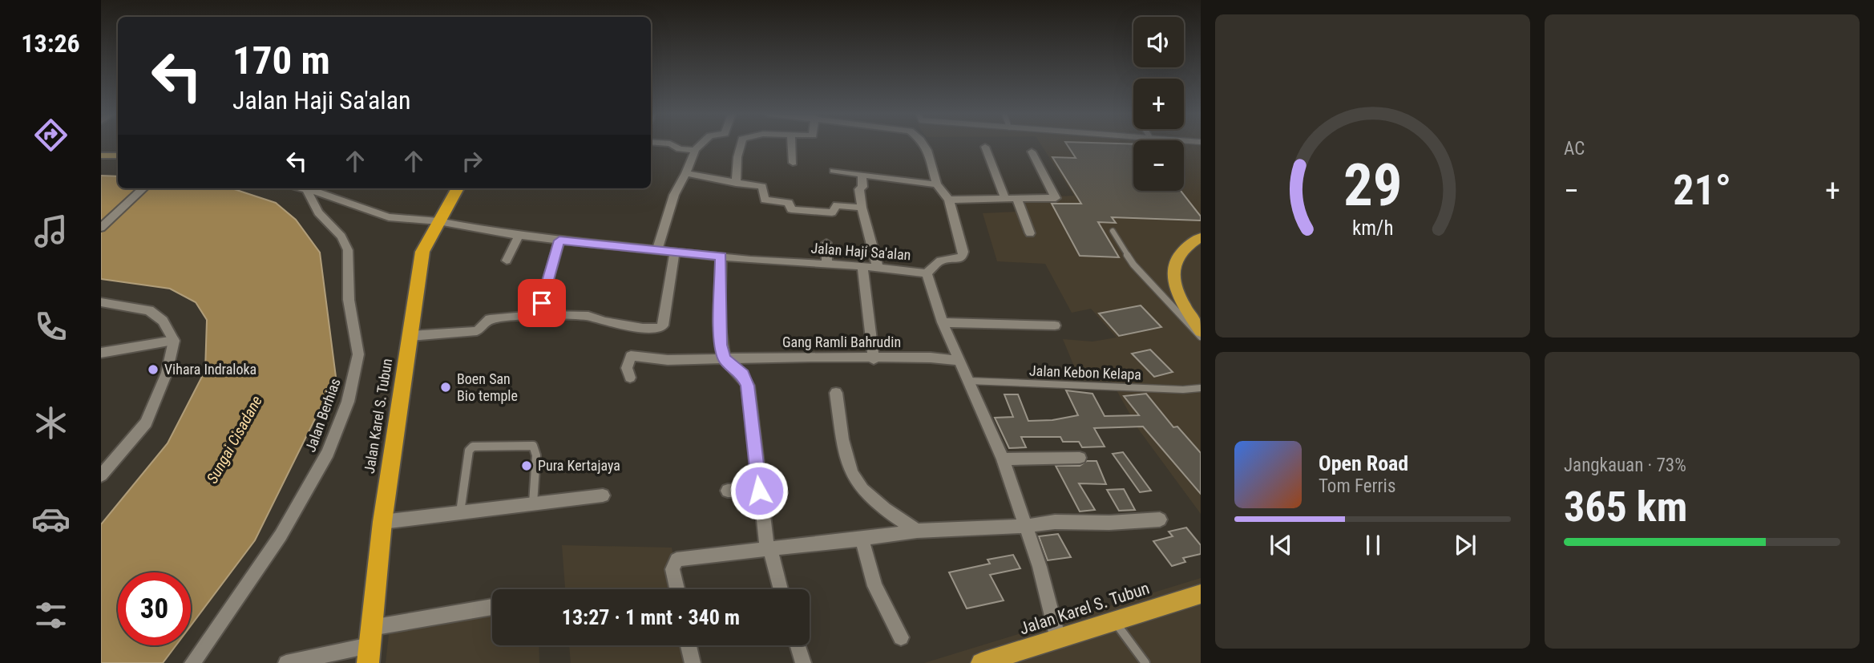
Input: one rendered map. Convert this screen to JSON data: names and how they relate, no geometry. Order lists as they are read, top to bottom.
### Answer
{
  "streets": {
    "highway": ["Jalan Karel S. Tubun"],
    "street": ["Jalan Haji Sa'alan", "Gang Ramli Bahrudin", "Jalan Berhias"],
    "lane": ["Jalan Kebon Kelapa"]
  },
  "crossings": [
    ["Jalan Haji Sa'alan", "Gang Ramli Bahrudin"],
    ["Jalan Haji Sa'alan", "Jalan Kebon Kelapa"],
    ["Jalan Haji Sa'alan", "Jalan Berhias"],
    ["Jalan Haji Sa'alan", "Jalan Karel S. Tubun"]
  ],
  "water": ["Sungai Cisadane"],
  "places": ["Vihara Indraloka", "Boen San Bio temple", "Pura Kertajaya"],
  "page": {
    "tabs": "13:26",
    "tile": [
      "AC",
      ["Jangkauan · 73%", "365 km"]
    ],
    "map_buttons": ["+", "−"],
    "turn": ["170 m", "Jalan Haji Sa'alan"],
    "heat": ["−", "21°", "+"],
    "song": ["Open Road", "Tom Ferris"],
    "limit": "30",
    "trip": "13:27 · 1 mnt · 340 m",
    "gauge": ["29", "km/h"]
  }
}
